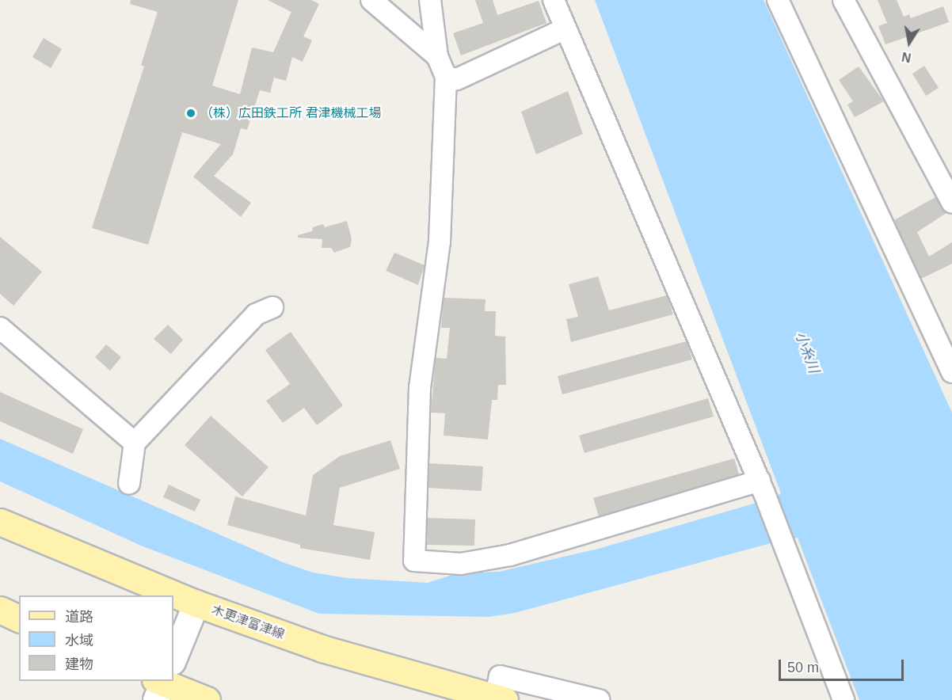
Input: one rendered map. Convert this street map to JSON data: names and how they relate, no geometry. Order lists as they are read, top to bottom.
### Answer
{
  "streets": {
    "main road": ["木更津富津線"]
  },
  "water": ["小糸川"],
  "places": ["（株）広田鉄工所 君津機械工場"],
  "legend": ["道路", "水域", "建物"],
  "scale_bar": "50 m",
  "north": "bottom"
}
